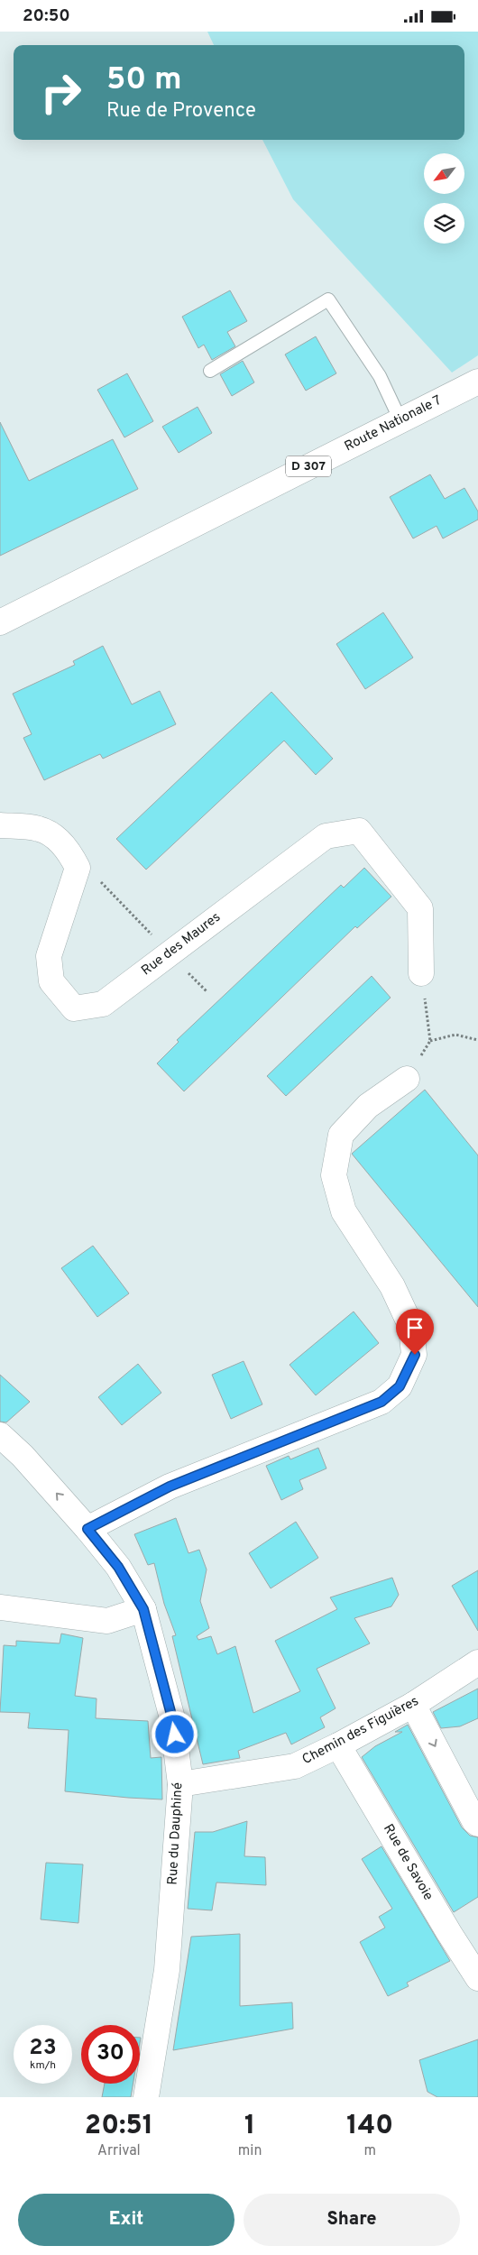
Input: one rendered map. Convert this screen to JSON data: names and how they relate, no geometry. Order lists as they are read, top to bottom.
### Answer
{
  "streets": {
    "street": [
      "Route Nationale 7",
      "D 307",
      "Rue des Maures",
      "Chemin des Figuières",
      "Rue du Dauphiné",
      "Rue de Savoie"
    ]
  },
  "crossings": [
    ["Chemin des Figuières", "Rue du Dauphiné"],
    ["Chemin des Figuières", "Rue de Savoie"]
  ],
  "north": "bottom left",
  "page": {
    "status": "20:50",
    "turn": ["50 m", "Rue de Provence"],
    "speed": "23 km/h",
    "limit": "30",
    "eta": [
      "20:51",
      "Arrival",
      "1",
      "min",
      "140",
      "m"
    ],
    "buttons": ["Exit", "Share"]
  }
}
